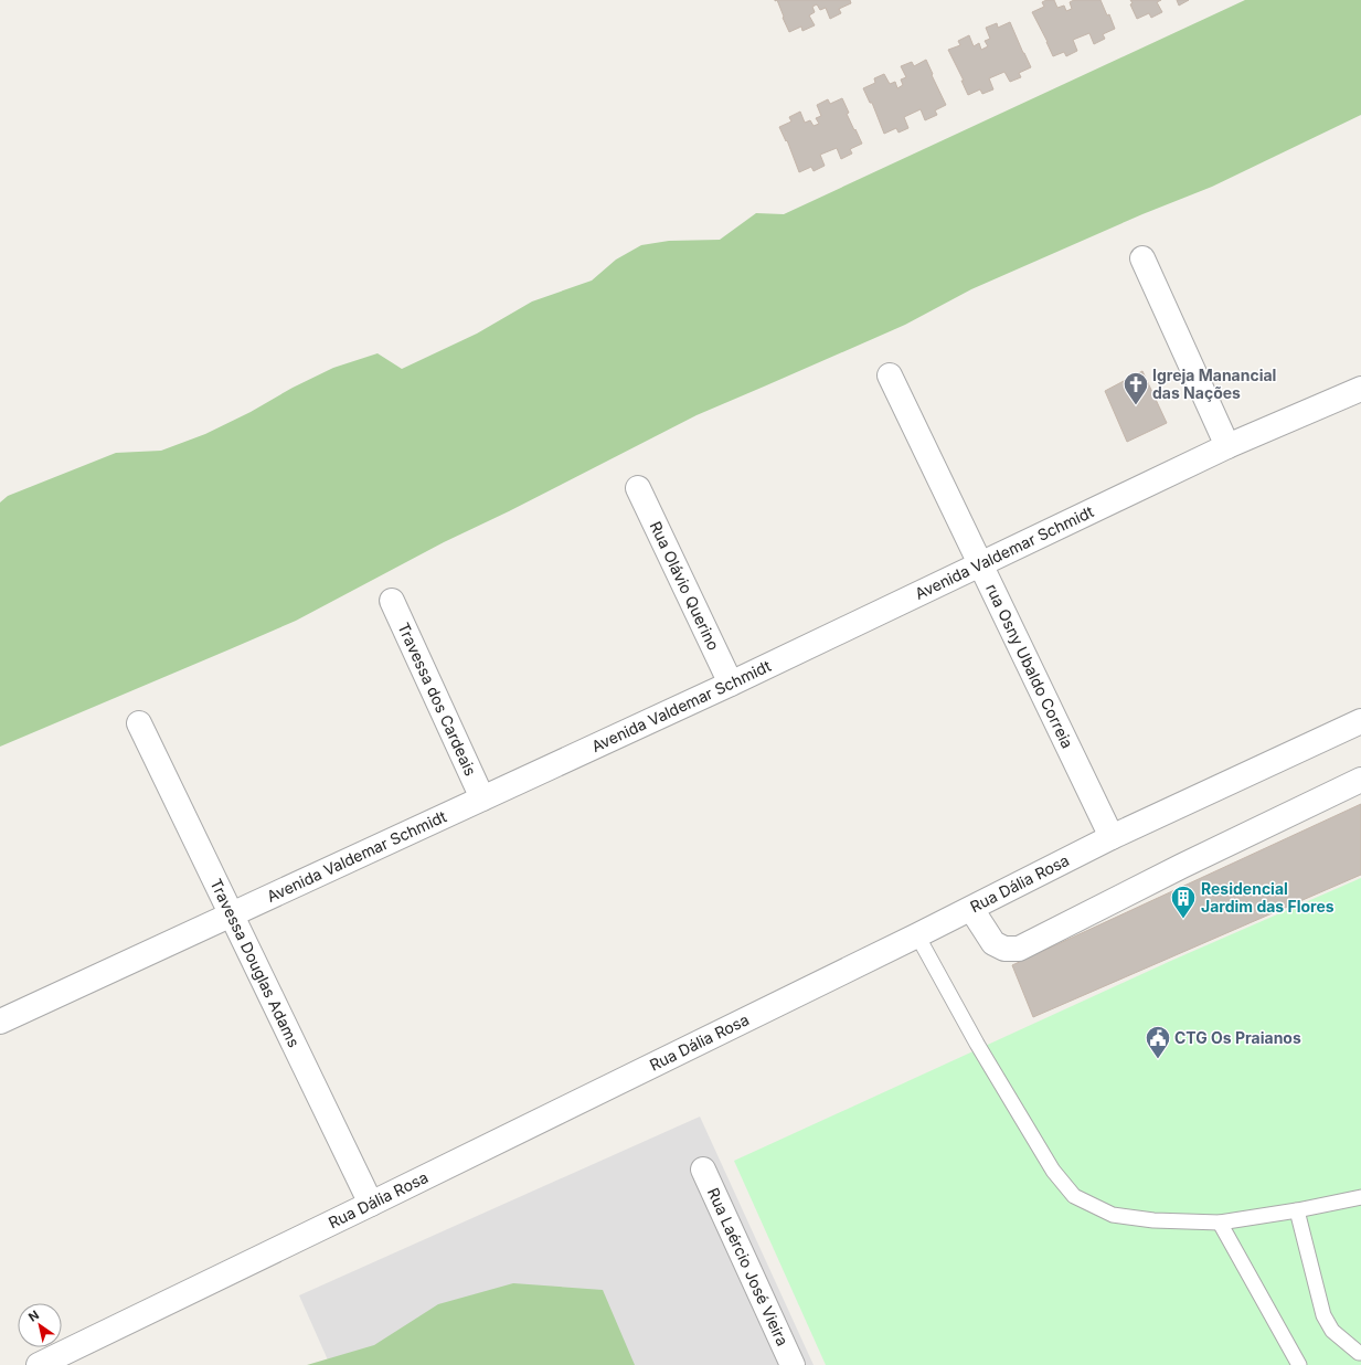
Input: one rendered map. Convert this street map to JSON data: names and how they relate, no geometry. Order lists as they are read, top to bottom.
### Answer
{
  "streets": {
    "street": [
      "Avenida Valdemar Schmidt",
      "Rua Olávio Querino",
      "rua Osny Ubaldo Correia",
      "Travessa dos Cardeais",
      "Rua Dália Rosa",
      "Travessa Douglas Adams",
      "Rua Laércio José Vieira"
    ]
  },
  "crossings": [
    ["Avenida Valdemar Schmidt", "Rua Olávio Querino"],
    ["Avenida Valdemar Schmidt", "rua Osny Ubaldo Correia"],
    ["Avenida Valdemar Schmidt", "Travessa dos Cardeais"],
    ["Avenida Valdemar Schmidt", "Travessa Douglas Adams"],
    ["rua Osny Ubaldo Correia", "Rua Dália Rosa"],
    ["Rua Dália Rosa", "Travessa Douglas Adams"]
  ],
  "places": {
    "church": ["Igreja Manancial das Nações"],
    "building": ["Residencial Jardim das Flores"],
    "public building": ["CTG Os Praianos"]
  },
  "north": "top left"
}
